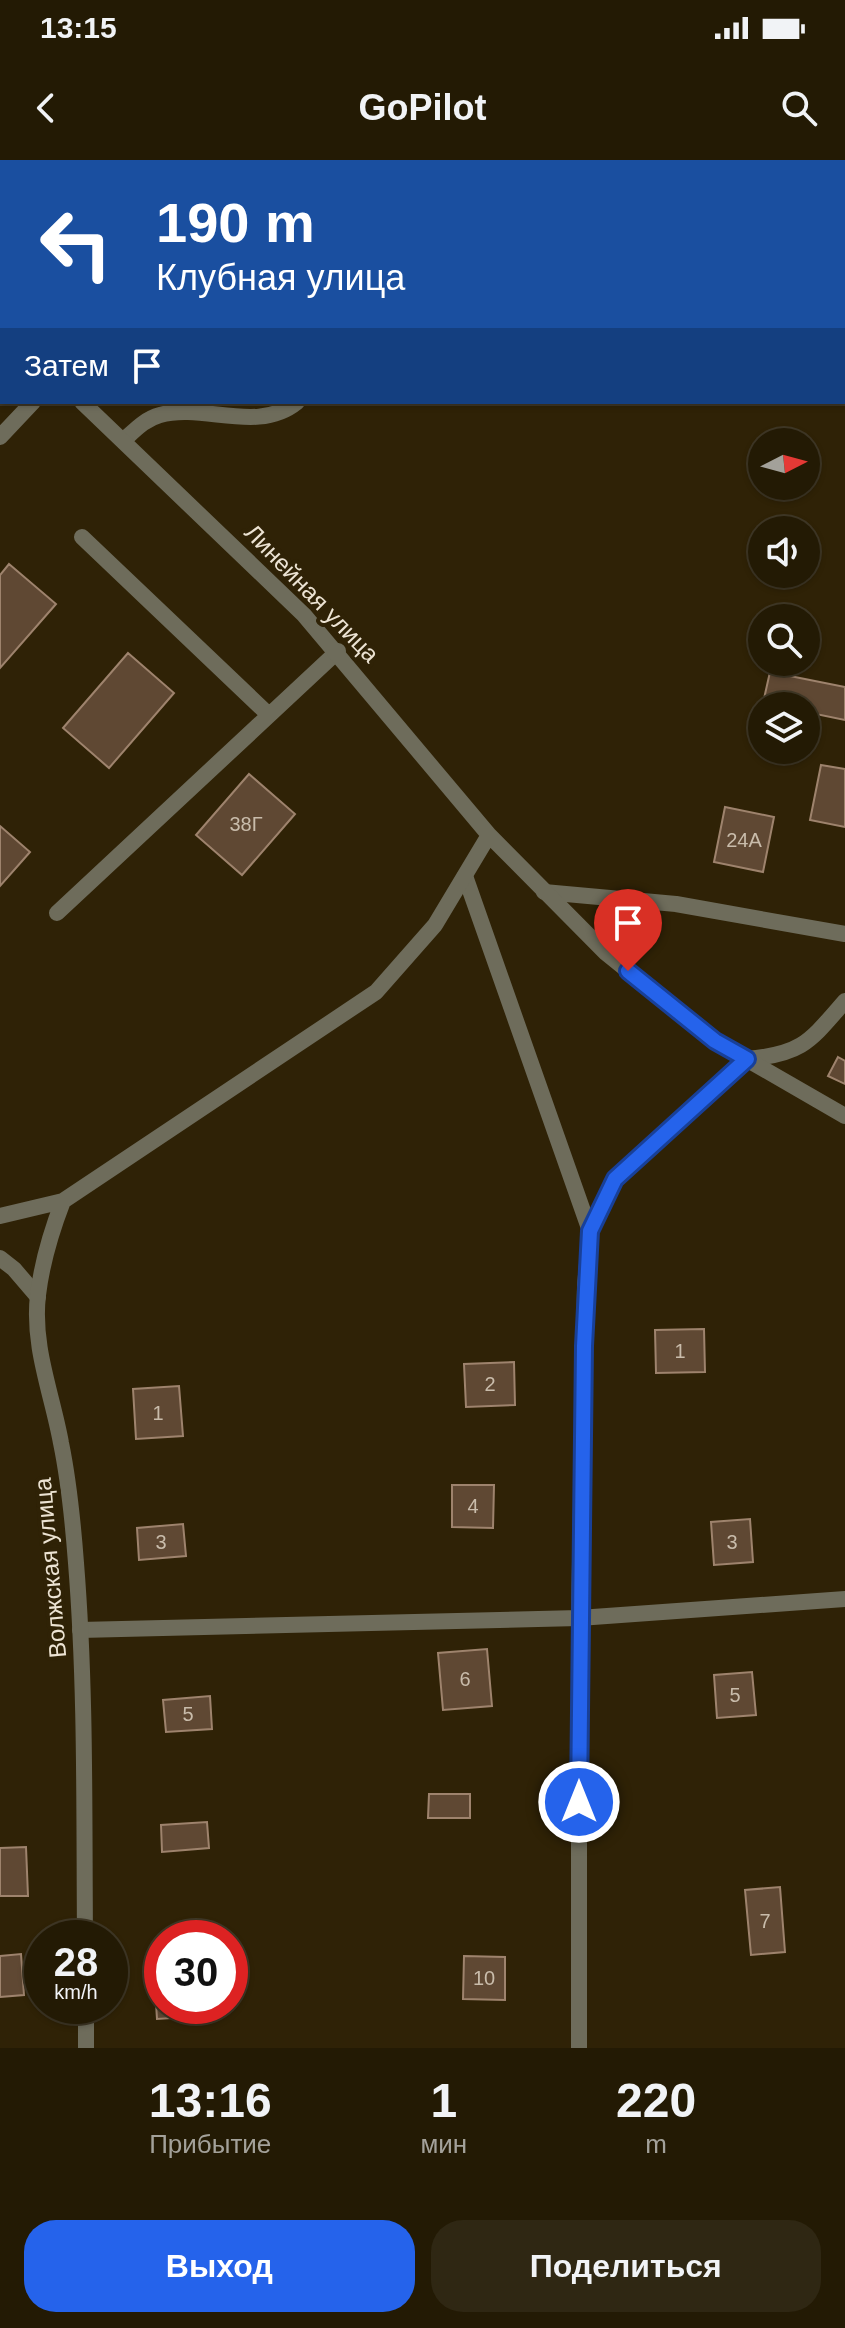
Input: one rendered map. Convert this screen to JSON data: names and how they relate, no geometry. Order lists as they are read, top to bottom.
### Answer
{
  "streets": {
    "street": ["Линейная улица", "Волжская улица"]
  },
  "house_numbers": [
    "38Г",
    "24А",
    "1",
    "2",
    "1",
    "4",
    "3",
    "3",
    "6",
    "5",
    "5",
    "7",
    "10"
  ],
  "north": "right",
  "page": {
    "status": "13:15",
    "header": "GoPilot",
    "turn": ["190 m", "Клубная улица"],
    "then": "Затем",
    "speed": "28 km/h",
    "limit": "30",
    "eta": [
      "13:16",
      "Прибытие",
      "1",
      "мин",
      "220",
      "m"
    ],
    "buttons": ["Выход", "Поделиться"]
  }
}
